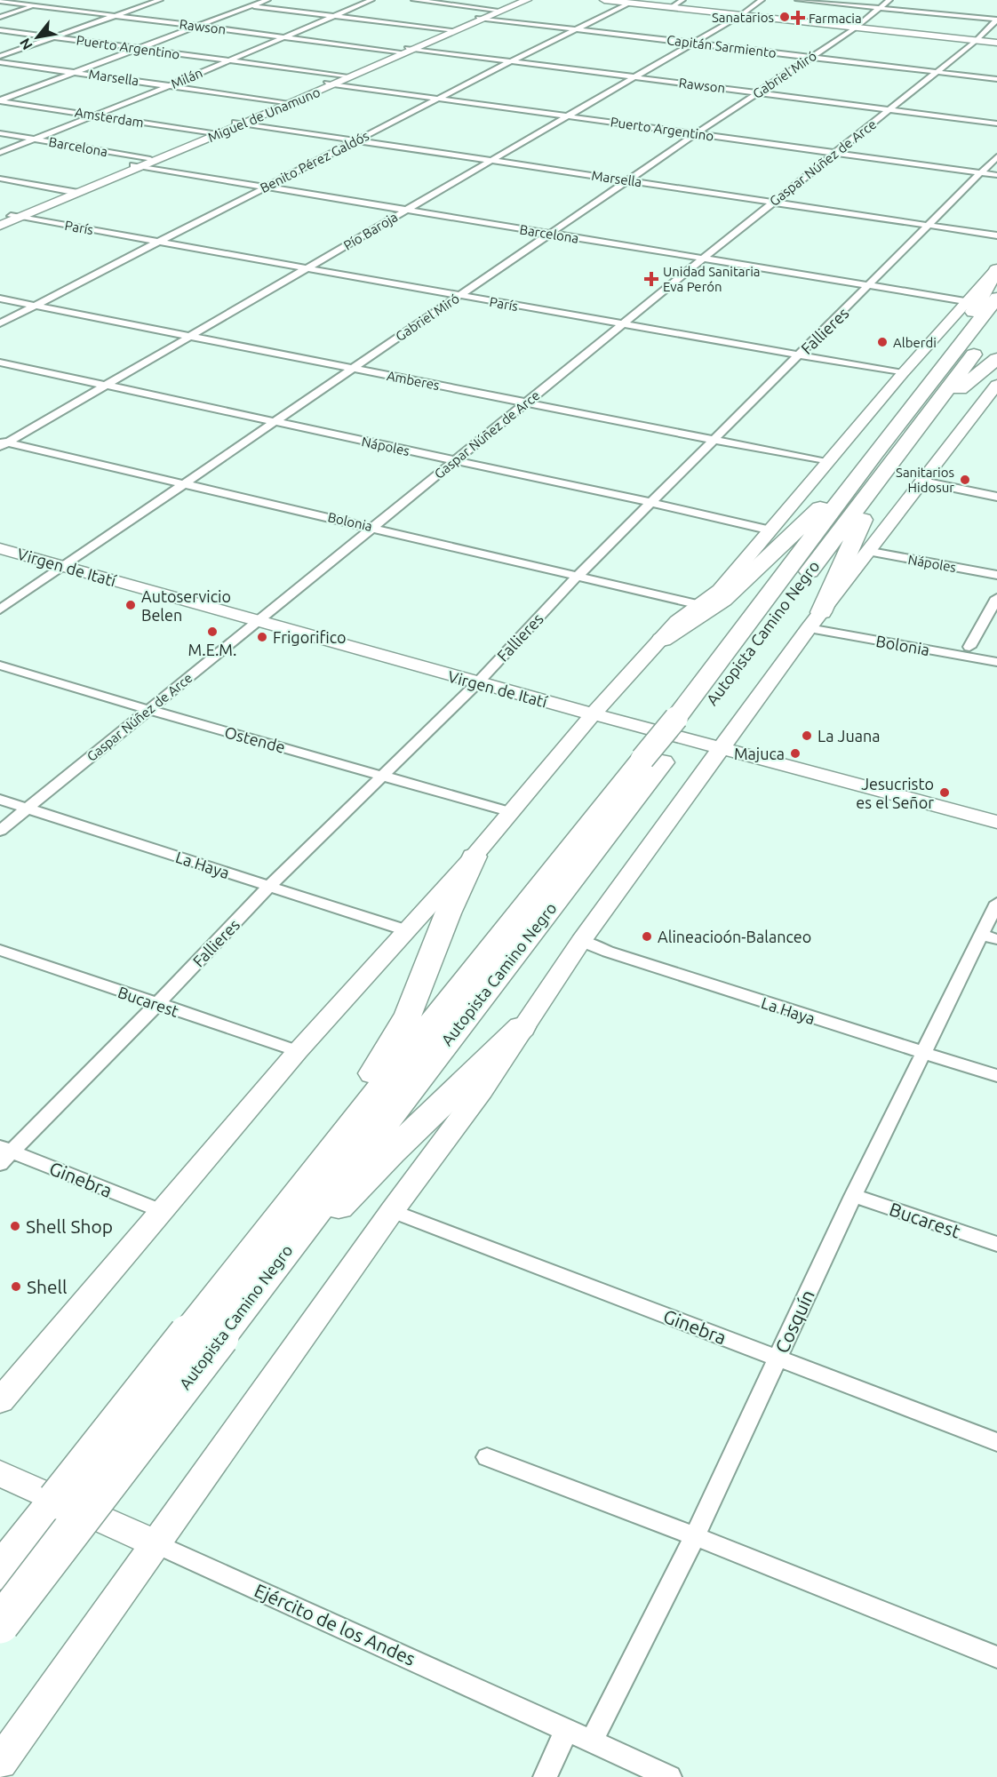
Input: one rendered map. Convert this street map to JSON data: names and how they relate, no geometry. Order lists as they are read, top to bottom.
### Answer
{
  "streets": {
    "highway": ["Autopista Camino Negro"],
    "street": [
      "Rawson",
      "Capitán Sarmiento",
      "Puerto Argentino",
      "Gabriel Miró",
      "Marsella",
      "Milán",
      "Miguel de Unamuno",
      "Amsterdam",
      "Barcelona",
      "Benito Pérez Galdós",
      "Gaspar Núñez de Arce",
      "París",
      "Pío Baroja",
      "Fallieres",
      "Amberes",
      "Nápoles",
      "Bolonia",
      "Virgen de Itatí",
      "Ostende",
      "La Haya",
      "Bucarest",
      "Ginebra",
      "Cosquín",
      "Ejército de los Andes"
    ]
  },
  "crossings": [
    ["Rawson", "Gabriel Miró"],
    ["Rawson", "Milán"],
    ["Rawson", "Miguel de Unamuno"],
    ["Rawson", "Benito Pérez Galdós"],
    ["Rawson", "Gaspar Núñez de Arce"],
    ["Rawson", "Pío Baroja"],
    ["Capitán Sarmiento", "Gabriel Miró"],
    ["Capitán Sarmiento", "Miguel de Unamuno"],
    ["Capitán Sarmiento", "Benito Pérez Galdós"],
    ["Capitán Sarmiento", "Gaspar Núñez de Arce"],
    ["Capitán Sarmiento", "Pío Baroja"],
    ["Puerto Argentino", "Gabriel Miró"],
    ["Puerto Argentino", "Milán"],
    ["Puerto Argentino", "Miguel de Unamuno"],
    ["Puerto Argentino", "Benito Pérez Galdós"],
    ["Puerto Argentino", "Gaspar Núñez de Arce"],
    ["Puerto Argentino", "Pío Baroja"],
    ["Puerto Argentino", "Fallieres"],
    ["Gabriel Miró", "Marsella"],
    ["Gabriel Miró", "Barcelona"],
    ["Gabriel Miró", "París"],
    ["Gabriel Miró", "Amberes"],
    ["Gabriel Miró", "Nápoles"],
    ["Gabriel Miró", "Bolonia"],
    ["Gabriel Miró", "Virgen de Itatí"],
    ["Marsella", "Milán"],
    ["Marsella", "Miguel de Unamuno"],
    ["Marsella", "Benito Pérez Galdós"],
    ["Marsella", "Gaspar Núñez de Arce"],
    ["Marsella", "Pío Baroja"],
    ["Marsella", "Fallieres"],
    ["Milán", "Amsterdam"],
    ["Milán", "Barcelona"],
    ["Miguel de Unamuno", "Amsterdam"],
    ["Miguel de Unamuno", "Barcelona"],
    ["Miguel de Unamuno", "París"],
    ["Barcelona", "Benito Pérez Galdós"],
    ["Barcelona", "Gaspar Núñez de Arce"],
    ["Barcelona", "Pío Baroja"],
    ["Barcelona", "Fallieres"],
    ["Benito Pérez Galdós", "París"],
    ["Benito Pérez Galdós", "Amberes"],
    ["Gaspar Núñez de Arce", "París"],
    ["Gaspar Núñez de Arce", "Amberes"],
    ["Gaspar Núñez de Arce", "Nápoles"],
    ["Gaspar Núñez de Arce", "Bolonia"],
    ["Gaspar Núñez de Arce", "Virgen de Itatí"],
    ["Gaspar Núñez de Arce", "Ostende"],
    ["Gaspar Núñez de Arce", "La Haya"],
    ["París", "Pío Baroja"],
    ["París", "Fallieres"],
    ["Pío Baroja", "Amberes"],
    ["Pío Baroja", "Nápoles"],
    ["Pío Baroja", "Bolonia"],
    ["Fallieres", "Amberes"],
    ["Fallieres", "Nápoles"],
    ["Fallieres", "Bolonia"],
    ["Fallieres", "Virgen de Itatí"],
    ["Fallieres", "Ostende"],
    ["Fallieres", "La Haya"],
    ["Fallieres", "Bucarest"],
    ["Fallieres", "Ginebra"],
    ["La Haya", "Cosquín"],
    ["Bucarest", "Cosquín"],
    ["Ginebra", "Cosquín"],
    ["Cosquín", "Ejército de los Andes"]
  ],
  "places": {
    "other": [
      "Sanatarios",
      "Alberdi",
      "Sanitarios Hidosur",
      "Autoservicio Belen",
      "M.E.M.",
      "Frigorifico",
      "La Juana",
      "Majuca",
      "Jesucristo es el Señor",
      "Alineacioón-Balanceo",
      "Shell Shop",
      "Shell"
    ],
    "health": ["Farmacia", "Unidad Sanitaria Eva Perón"]
  },
  "north": "bottom left"
}
